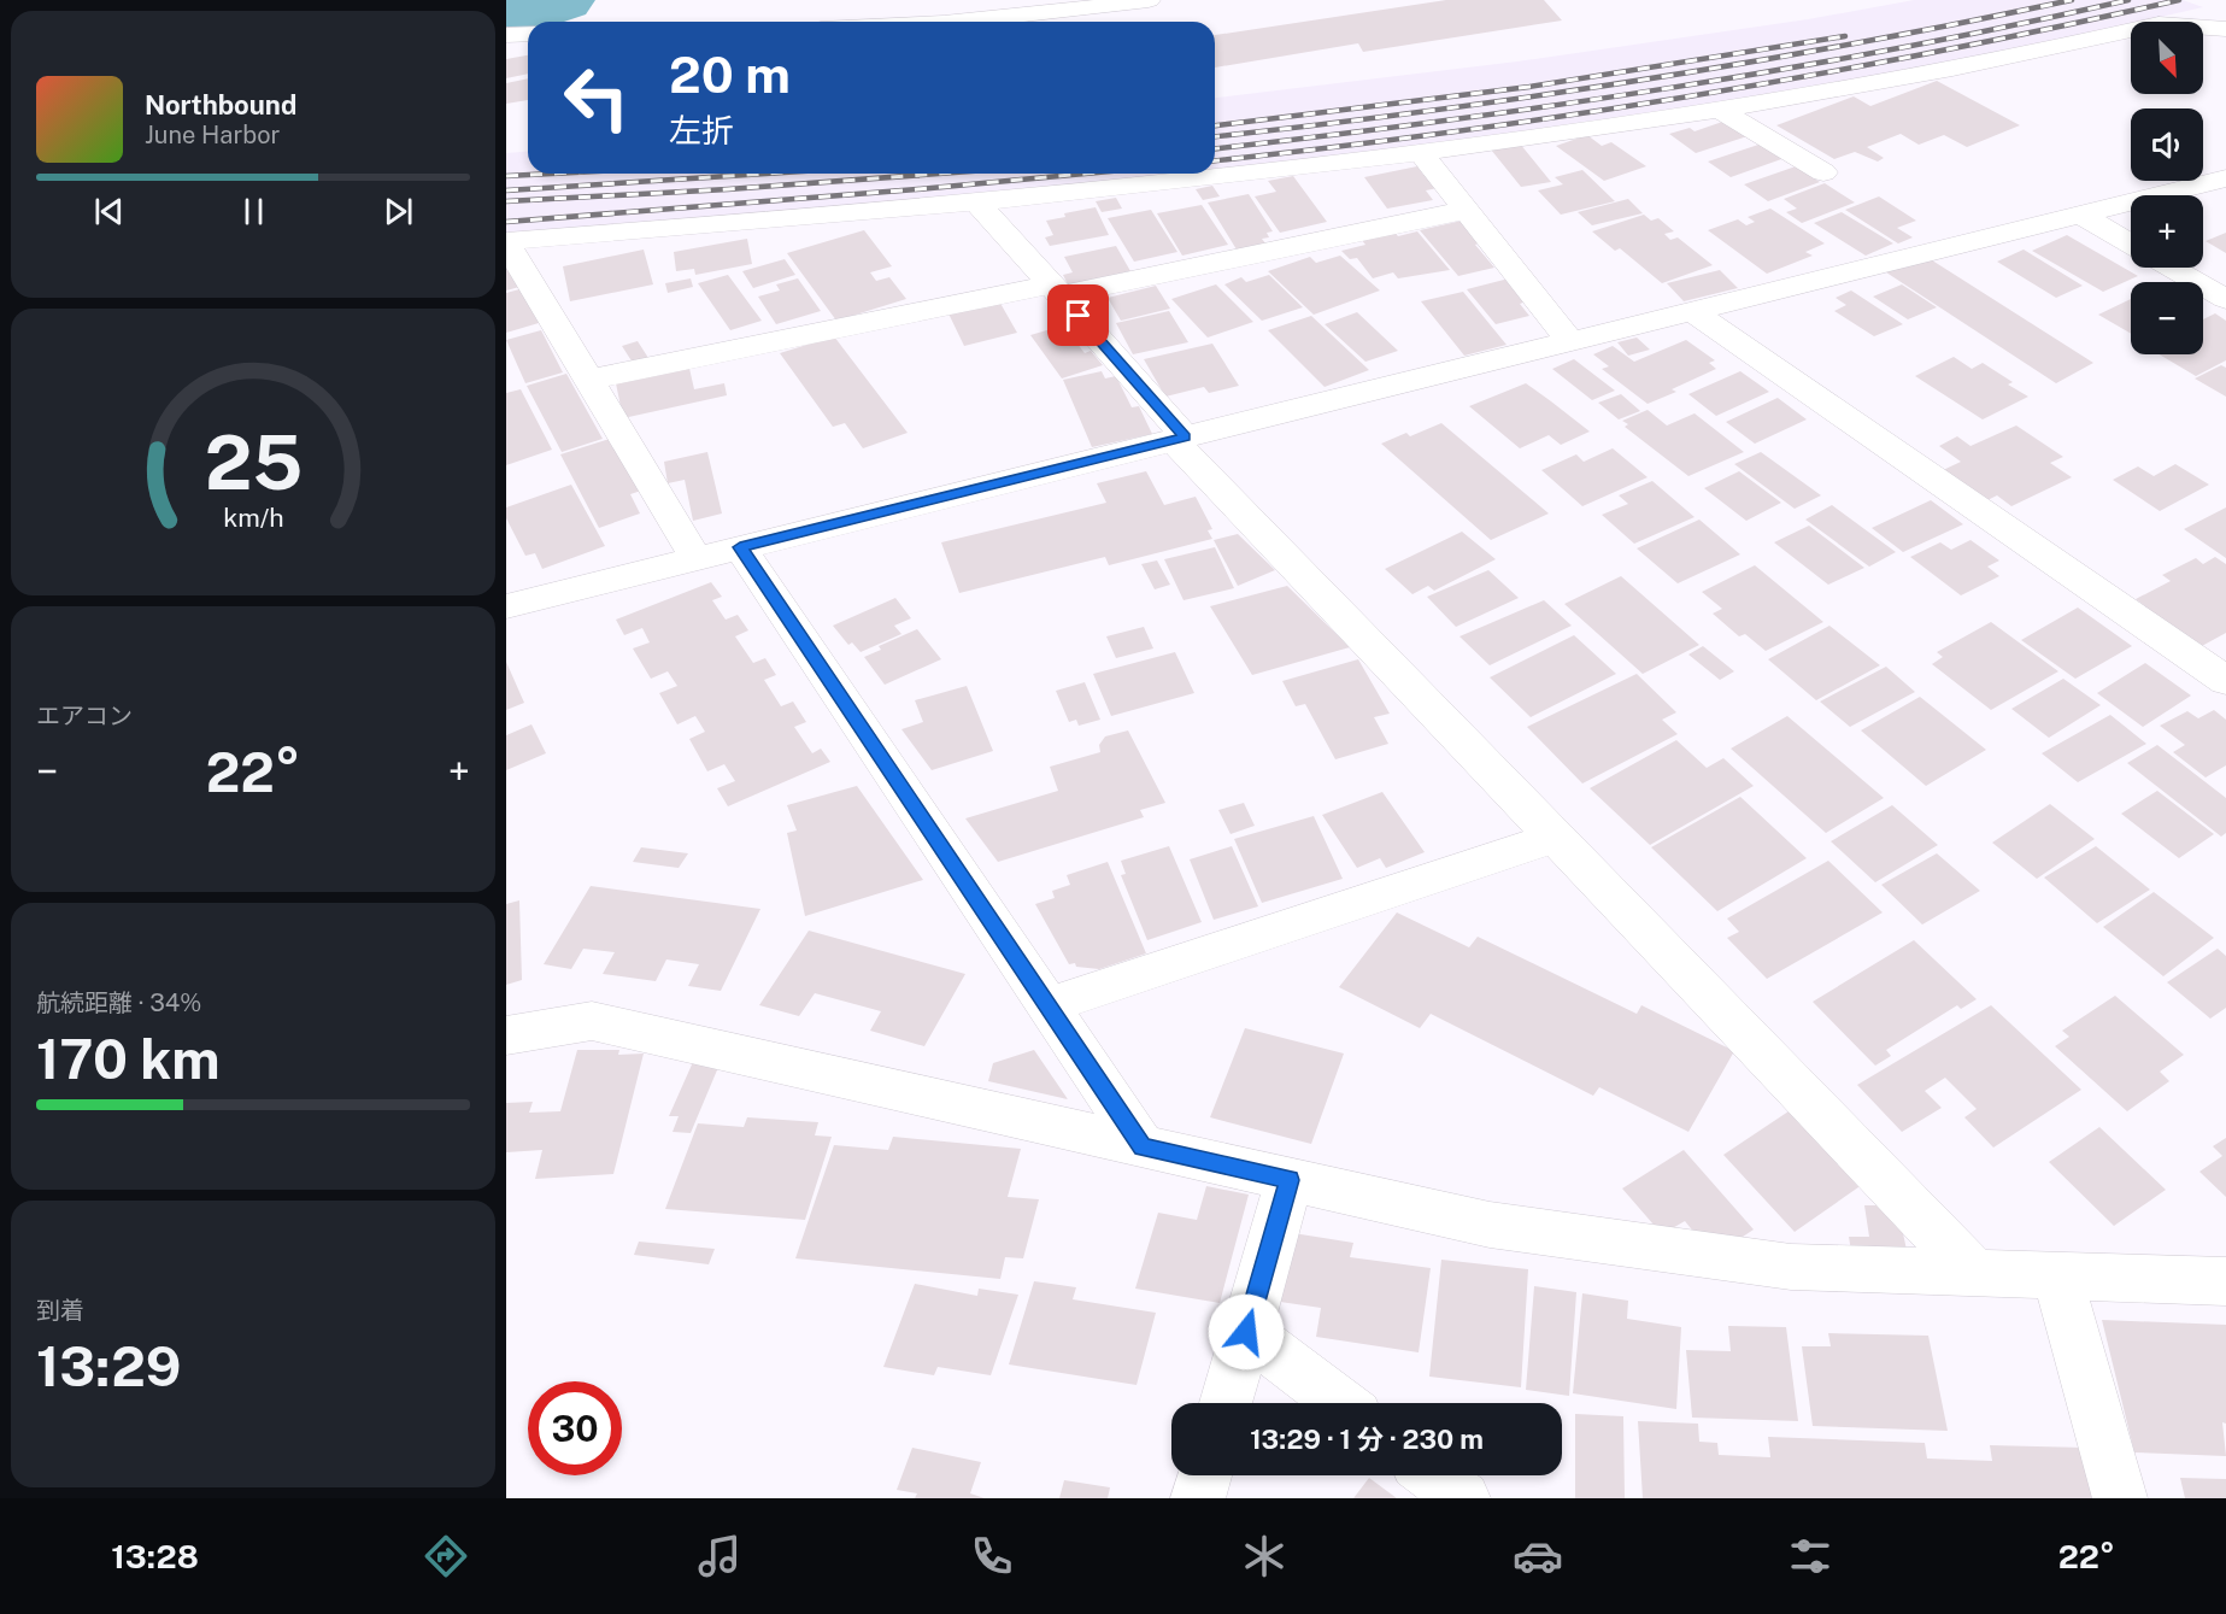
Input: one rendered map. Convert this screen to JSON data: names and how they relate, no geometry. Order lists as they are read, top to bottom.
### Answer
{
  "north": "bottom right",
  "page": {
    "map_buttons": ["+", "−"],
    "turn": ["20 m", "左折"],
    "song": ["Northbound", "June Harbor"],
    "tile": [
      "エアコン",
      ["航続距離 · 34%", "170 km"],
      ["到着", "13:29"]
    ],
    "heat": ["−", "22°", "+"],
    "limit": "30",
    "trip": "13:29 · 1 分 · 230 m",
    "tabs": ["13:28", "22°"],
    "gauge": ["25", "km/h"]
  }
}
